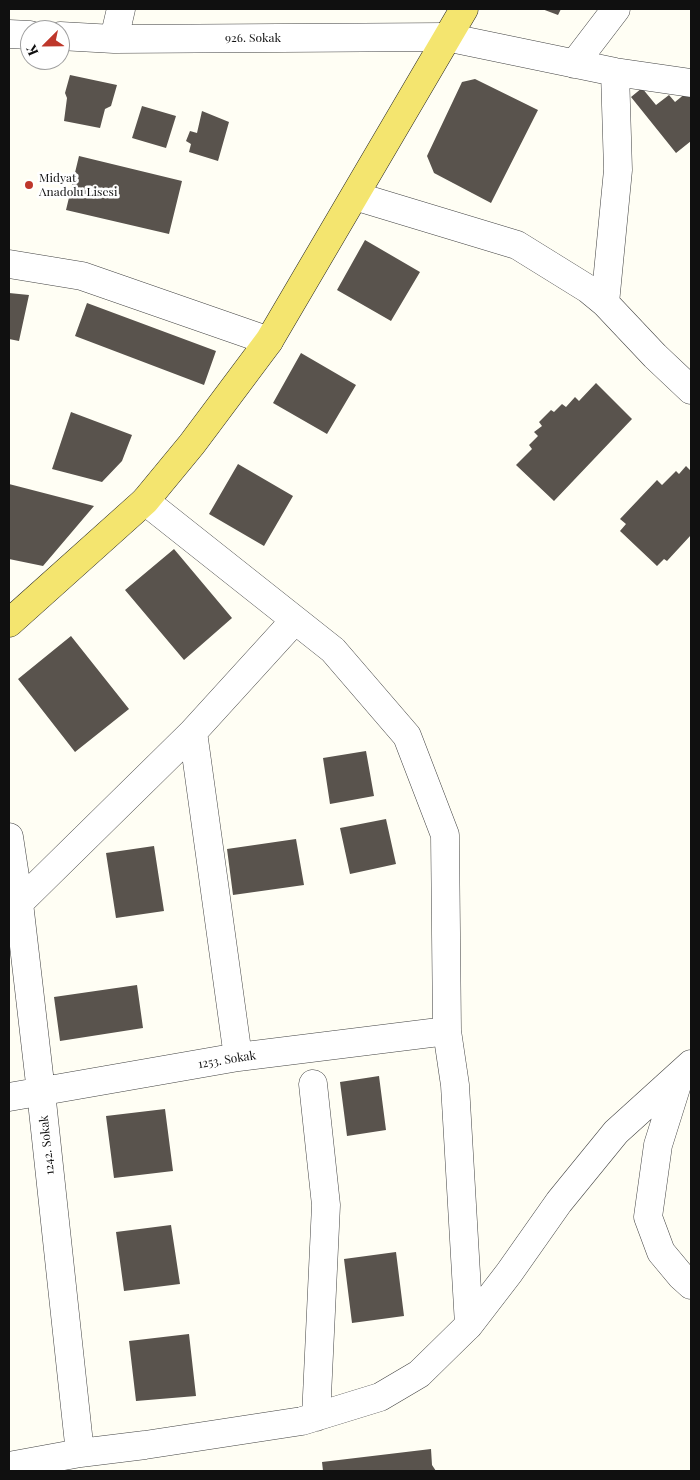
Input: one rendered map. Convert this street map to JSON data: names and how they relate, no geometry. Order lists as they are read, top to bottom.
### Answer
{
  "streets": {
    "street": ["926. Sokak", "1253. Sokak", "1242. Sokak"]
  },
  "crossings": [
    ["1253. Sokak", "1242. Sokak"]
  ],
  "places": ["Midyat Anadolu Lisesi"],
  "north": "bottom left"
}
